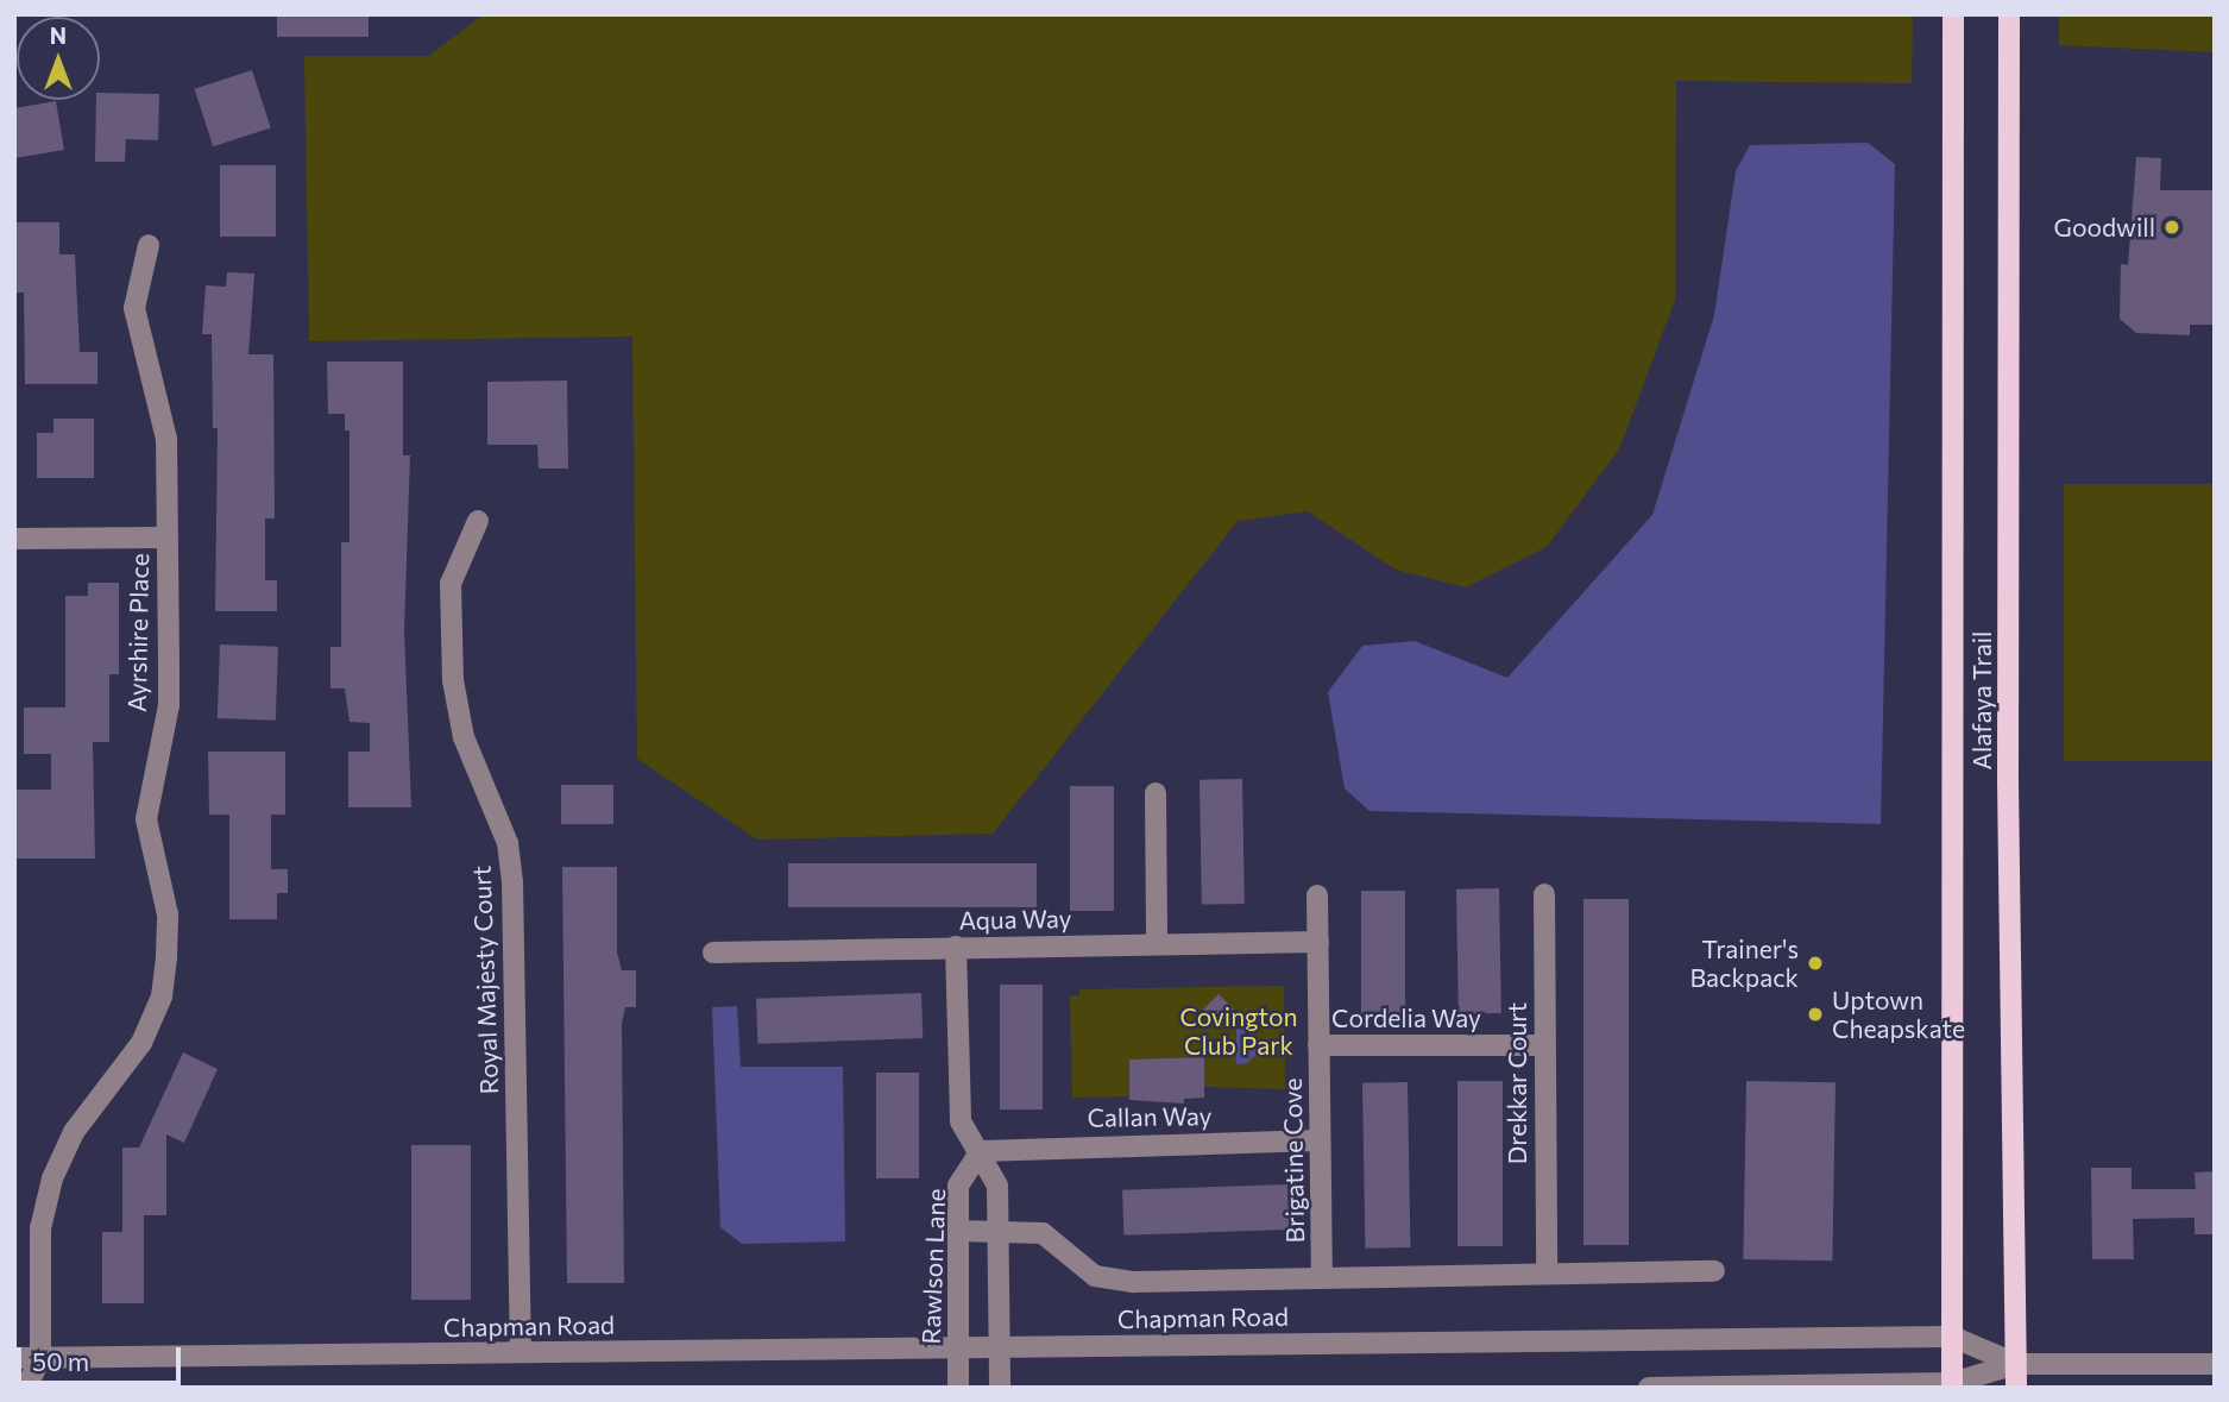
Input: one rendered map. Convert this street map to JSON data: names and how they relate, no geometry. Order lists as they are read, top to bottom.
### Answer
{
  "streets": {
    "main road": ["Alafaya Trail"],
    "street": [
      "Ayrshire Place",
      "Aqua Way",
      "Royal Majesty Court",
      "Cordelia Way",
      "Drekkar Court",
      "Callan Way",
      "Brigatine Cove",
      "Rawlson Lane",
      "Chapman Road"
    ]
  },
  "crossings": [
    ["Ayrshire Place", "Chapman Road"],
    ["Alafaya Trail", "Chapman Road"],
    ["Aqua Way", "Brigatine Cove"],
    ["Royal Majesty Court", "Chapman Road"],
    ["Cordelia Way", "Drekkar Court"],
    ["Cordelia Way", "Brigatine Cove"],
    ["Callan Way", "Brigatine Cove"],
    ["Callan Way", "Rawlson Lane"],
    ["Rawlson Lane", "Chapman Road"]
  ],
  "parks": ["Covington Club Park"],
  "places": ["Goodwill", "Trainer's Backpack", "Uptown Cheapskate"],
  "scale_bar": "50 m",
  "north": "top"
}
